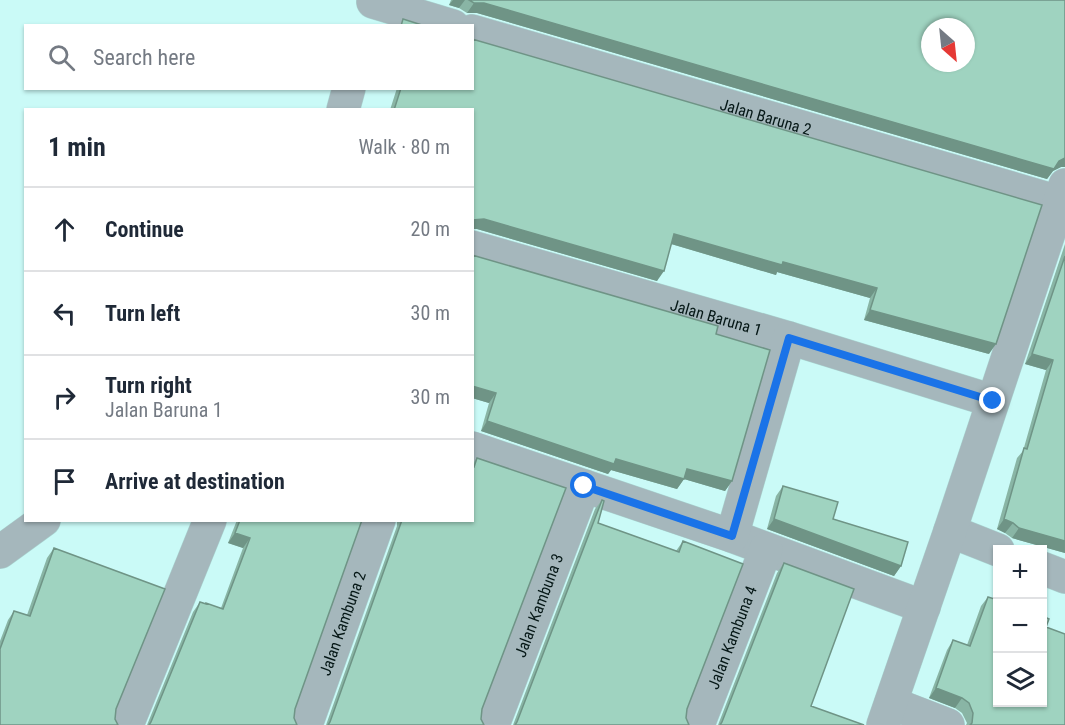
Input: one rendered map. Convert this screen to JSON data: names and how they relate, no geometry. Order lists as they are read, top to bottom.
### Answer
{
  "streets": {
    "street": [
      "Jalan Baruna 2",
      "Jalan Baruna 1",
      "Jalan Kambuna 3",
      "Jalan Kambuna 2",
      "Jalan Kambuna 4"
    ]
  },
  "north": "bottom right",
  "page": {
    "search": "Search here",
    "heading": ["1 min", "Walk · 80 m"],
    "list": [
      ["Continue", "20 m"],
      ["Turn left", "30 m"],
      ["Turn right", "Jalan Baruna 1", "30 m"],
      "Arrive at destination"
    ],
    "map_buttons": ["+", "−"]
  }
}
